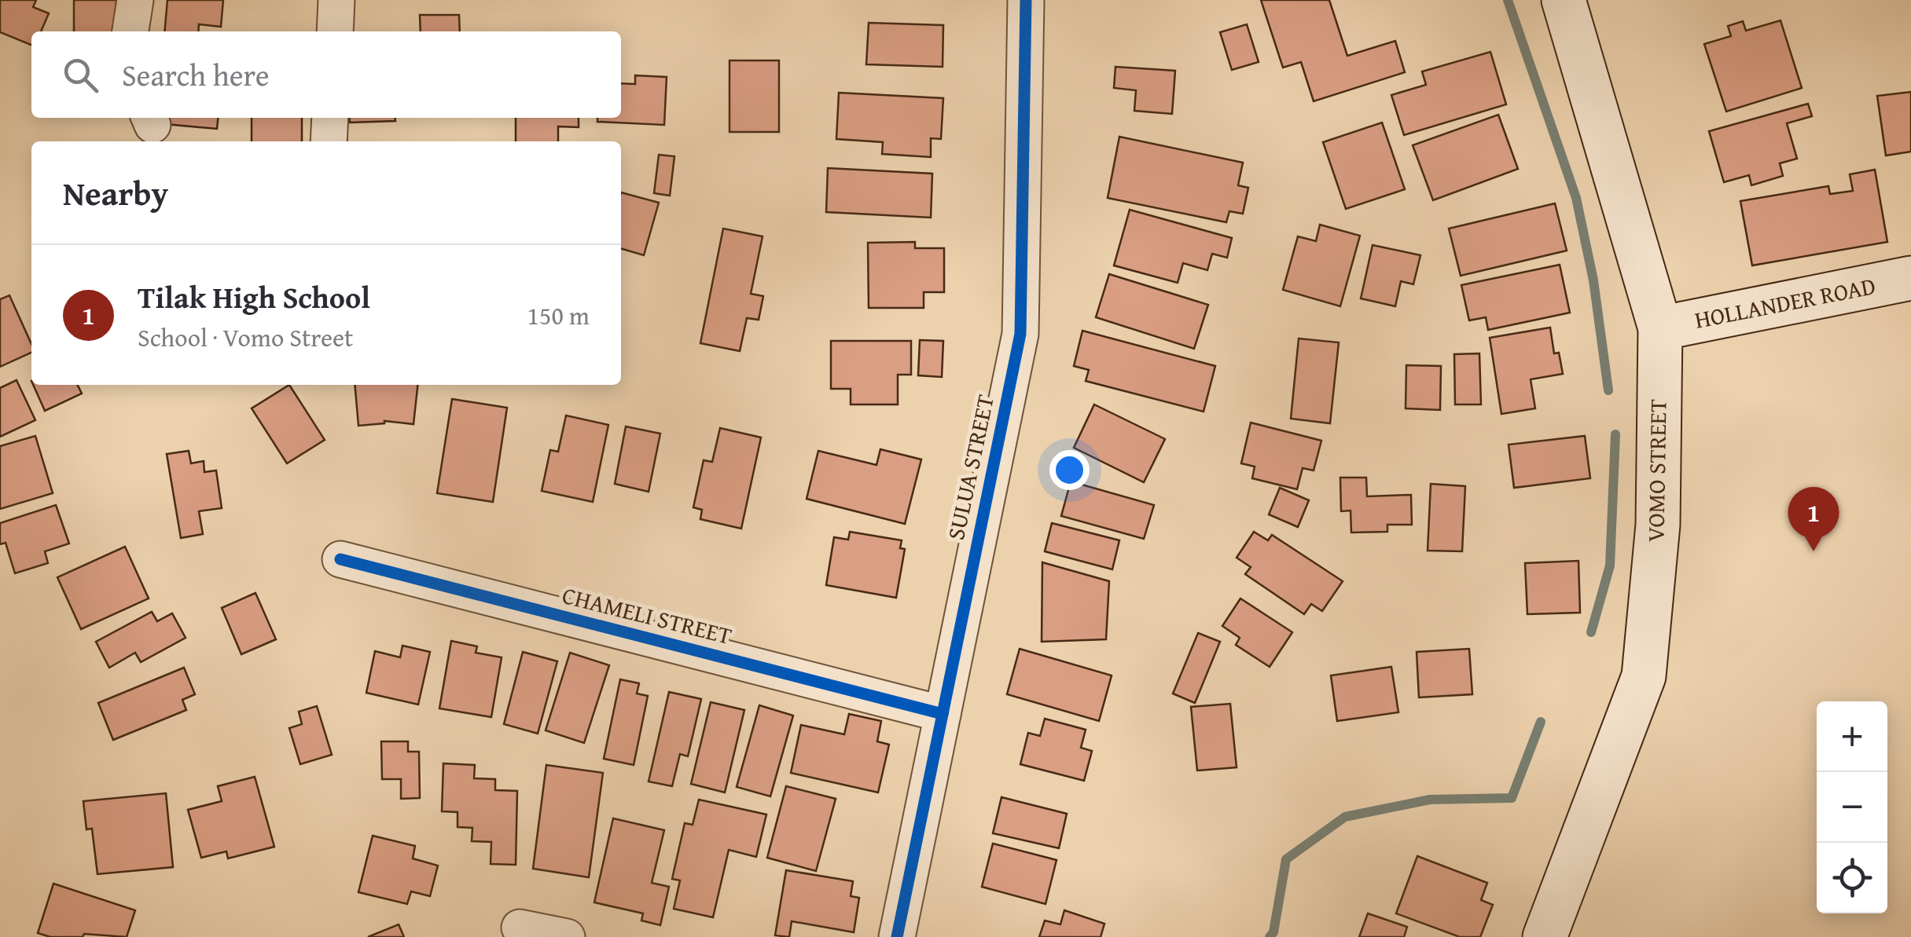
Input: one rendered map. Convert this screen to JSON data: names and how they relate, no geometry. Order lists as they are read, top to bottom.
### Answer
{
  "streets": {
    "main road": ["HOLLANDER ROAD", "VOMO STREET"],
    "street": ["SULUA STREET", "CHAMELI STREET"]
  },
  "crossings": [
    ["HOLLANDER ROAD", "VOMO STREET"],
    ["SULUA STREET", "CHAMELI STREET"]
  ],
  "page": {
    "search": "Search here",
    "heading": "Nearby",
    "list": [
      {
        "mark": "1",
        "name": "Tilak High School",
        "note": "School · Vomo Street",
        "value": "150 m"
      }
    ],
    "pins": "1",
    "map_buttons": ["+", "−"]
  }
}
